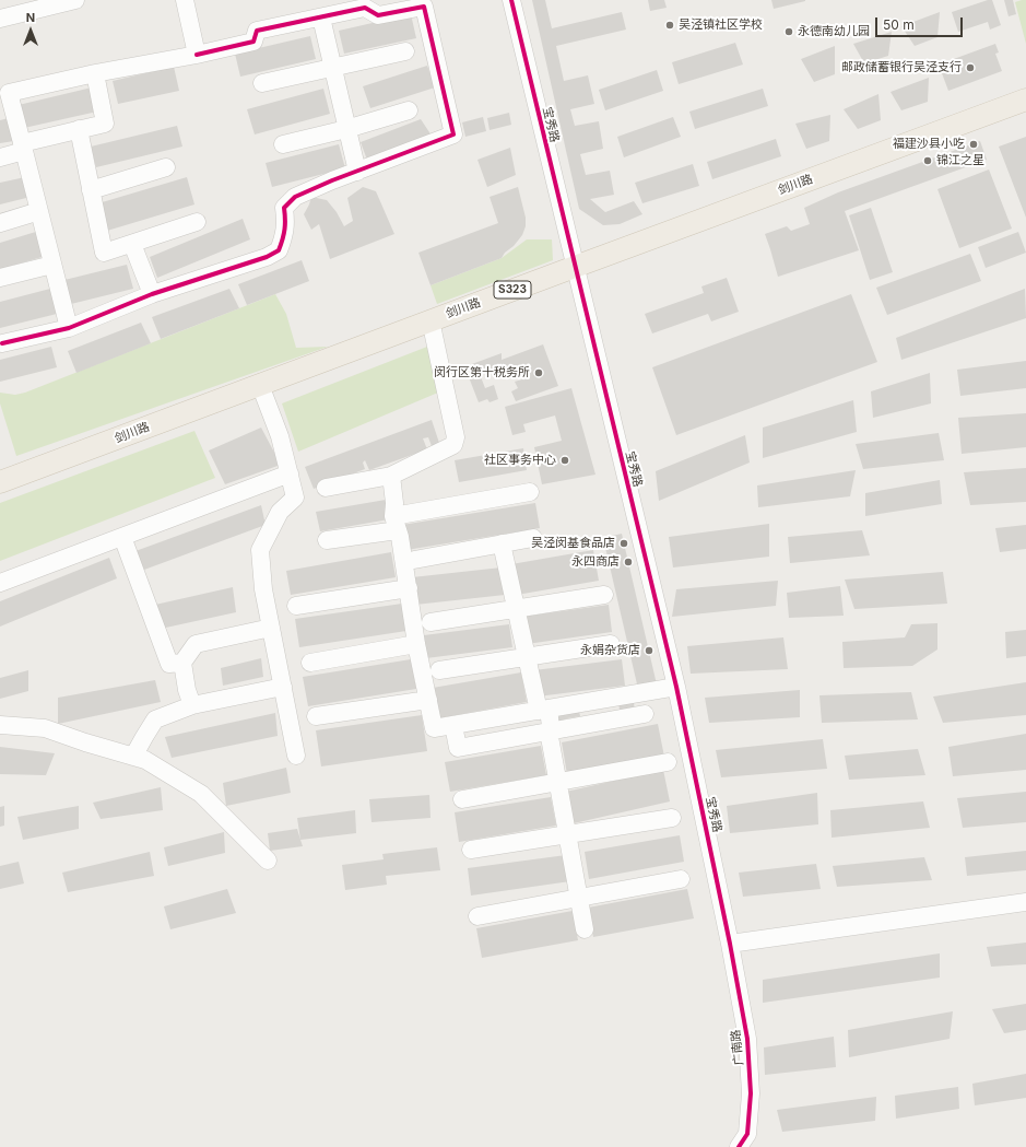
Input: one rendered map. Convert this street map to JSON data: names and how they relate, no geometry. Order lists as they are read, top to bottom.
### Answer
{
  "streets": {
    "main road": ["剑川路", "S323"],
    "street": ["宝秀路", "广南路"]
  },
  "crossings": [
    ["宝秀路", "剑川路"],
    ["宝秀路", "广南路"]
  ],
  "places": [
    "吴泾镇社区学校",
    "永德南幼儿园",
    "邮政储蓄银行吴泾支行",
    "福建沙县小吃",
    "锦江之星",
    "闵行区第十税务所",
    "社区事务中心",
    "吴泾闵基食品店",
    "永四商店",
    "永娟杂货店"
  ],
  "scale_bar": "50 m",
  "north": "top"
}
